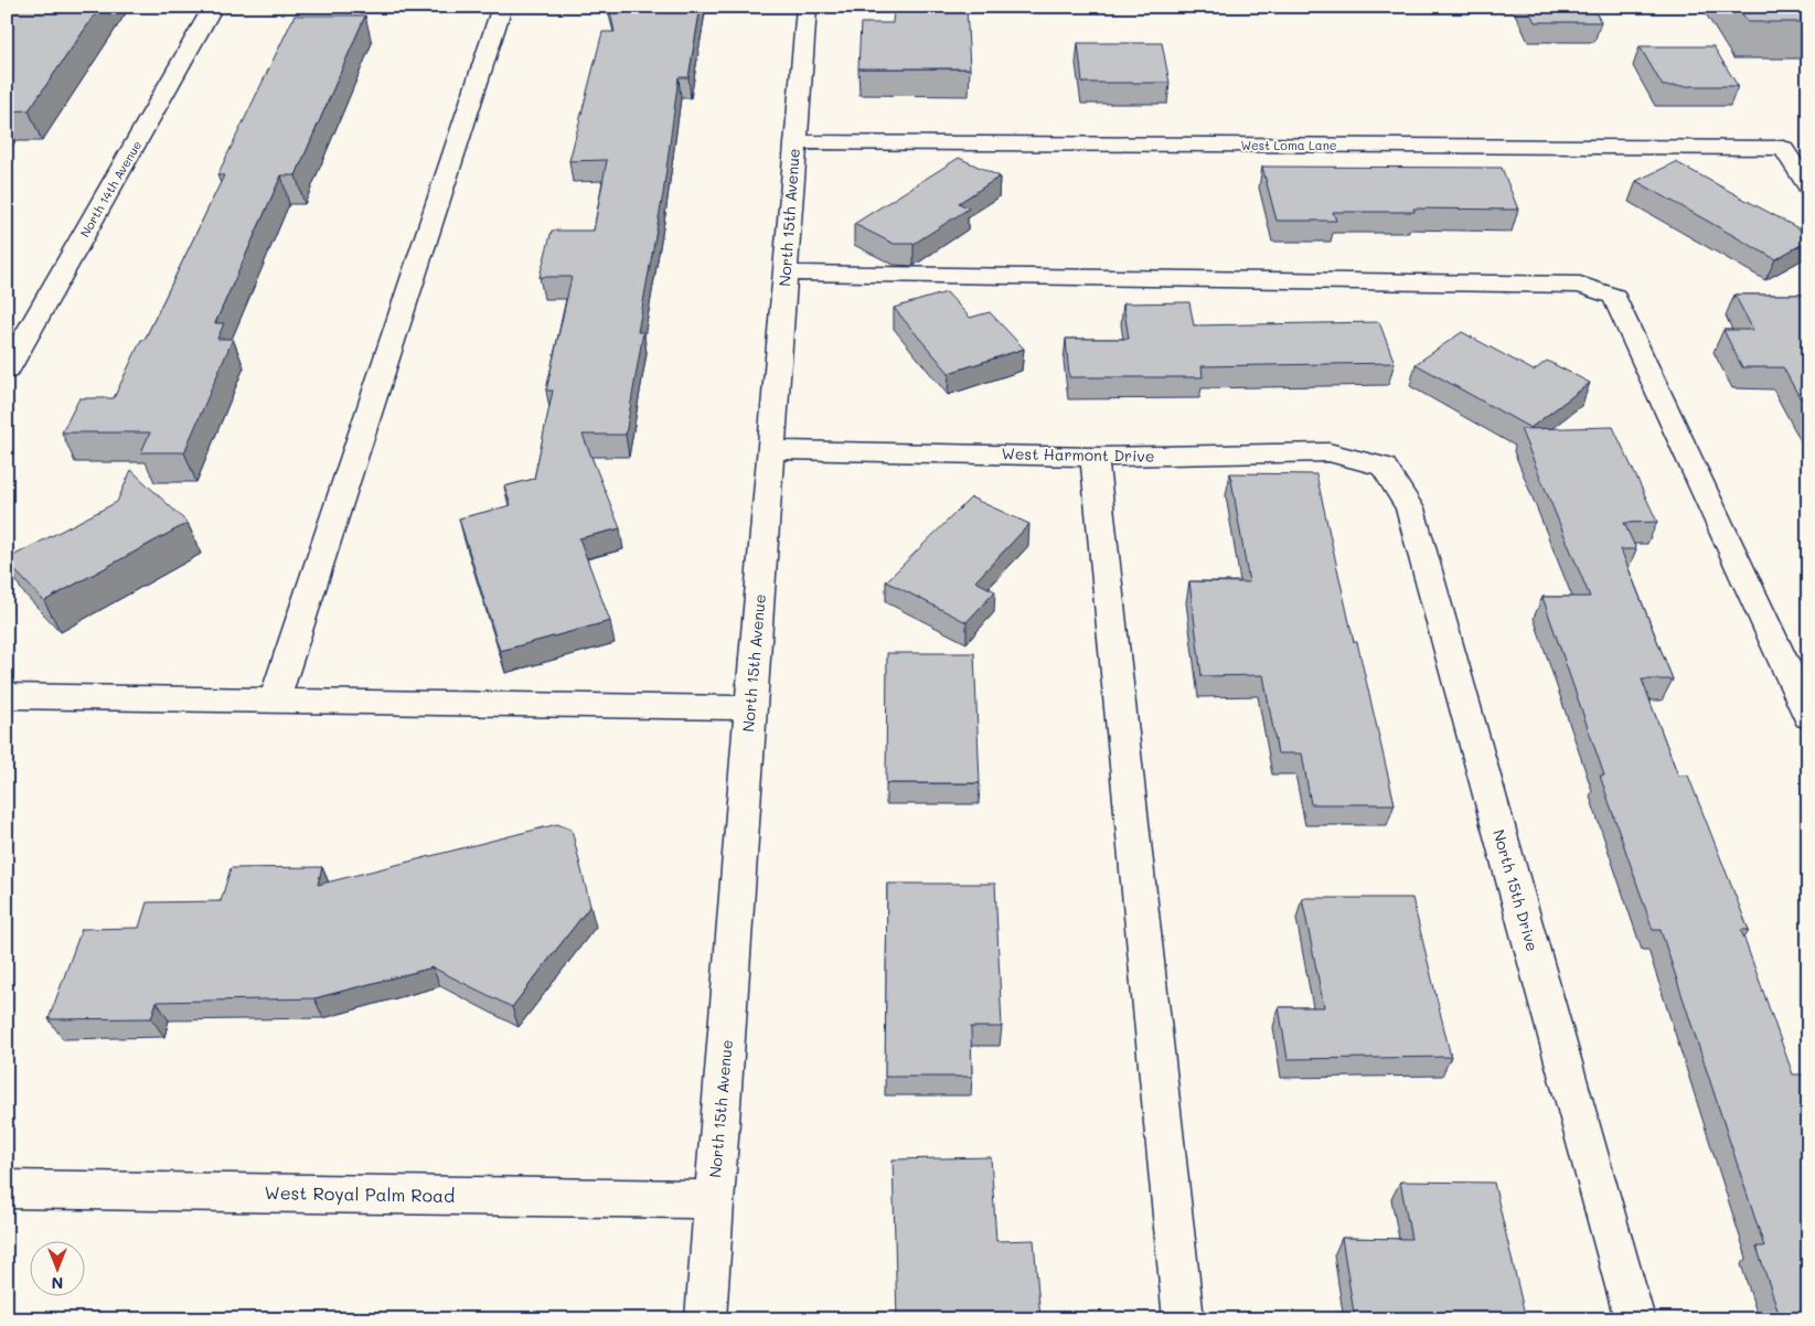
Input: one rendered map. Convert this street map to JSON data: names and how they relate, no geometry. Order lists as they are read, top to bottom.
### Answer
{
  "streets": {
    "street": [
      "West Loma Lane",
      "North 14th Avenue",
      "North 15th Avenue",
      "West Harmont Drive",
      "North 15th Drive",
      "West Royal Palm Road"
    ]
  },
  "crossings": [
    ["West Loma Lane", "North 15th Avenue"],
    ["North 15th Avenue", "West Harmont Drive"],
    ["North 15th Avenue", "West Royal Palm Road"],
    ["West Harmont Drive", "North 15th Drive"]
  ],
  "north": "bottom"
}
